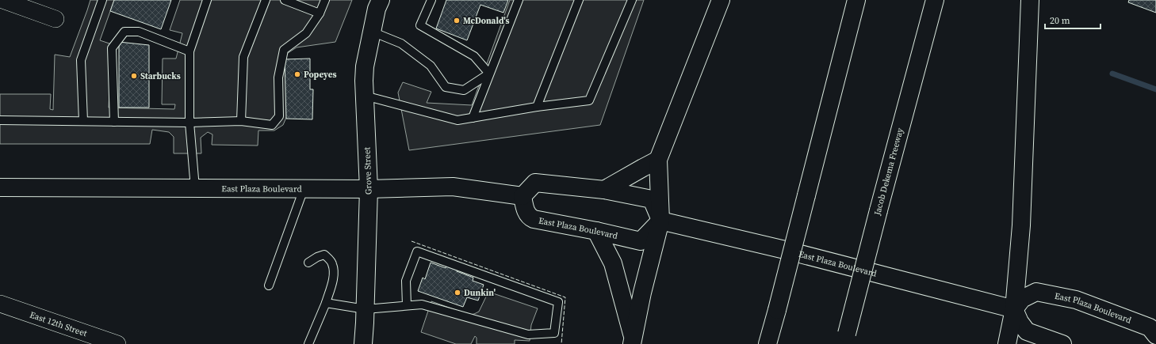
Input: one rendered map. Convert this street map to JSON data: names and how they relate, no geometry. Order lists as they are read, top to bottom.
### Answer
{
  "streets": {
    "main road": ["Grove Street", "Jacob Dekema Freeway", "East Plaza Boulevard"],
    "street": ["East 12th Street"]
  },
  "crossings": [
    ["Grove Street", "East Plaza Boulevard"]
  ],
  "places": [
    "McDonald's",
    "Popeyes",
    "Starbucks",
    "Dunkin'"
  ],
  "scale_bar": "20 m"
}
